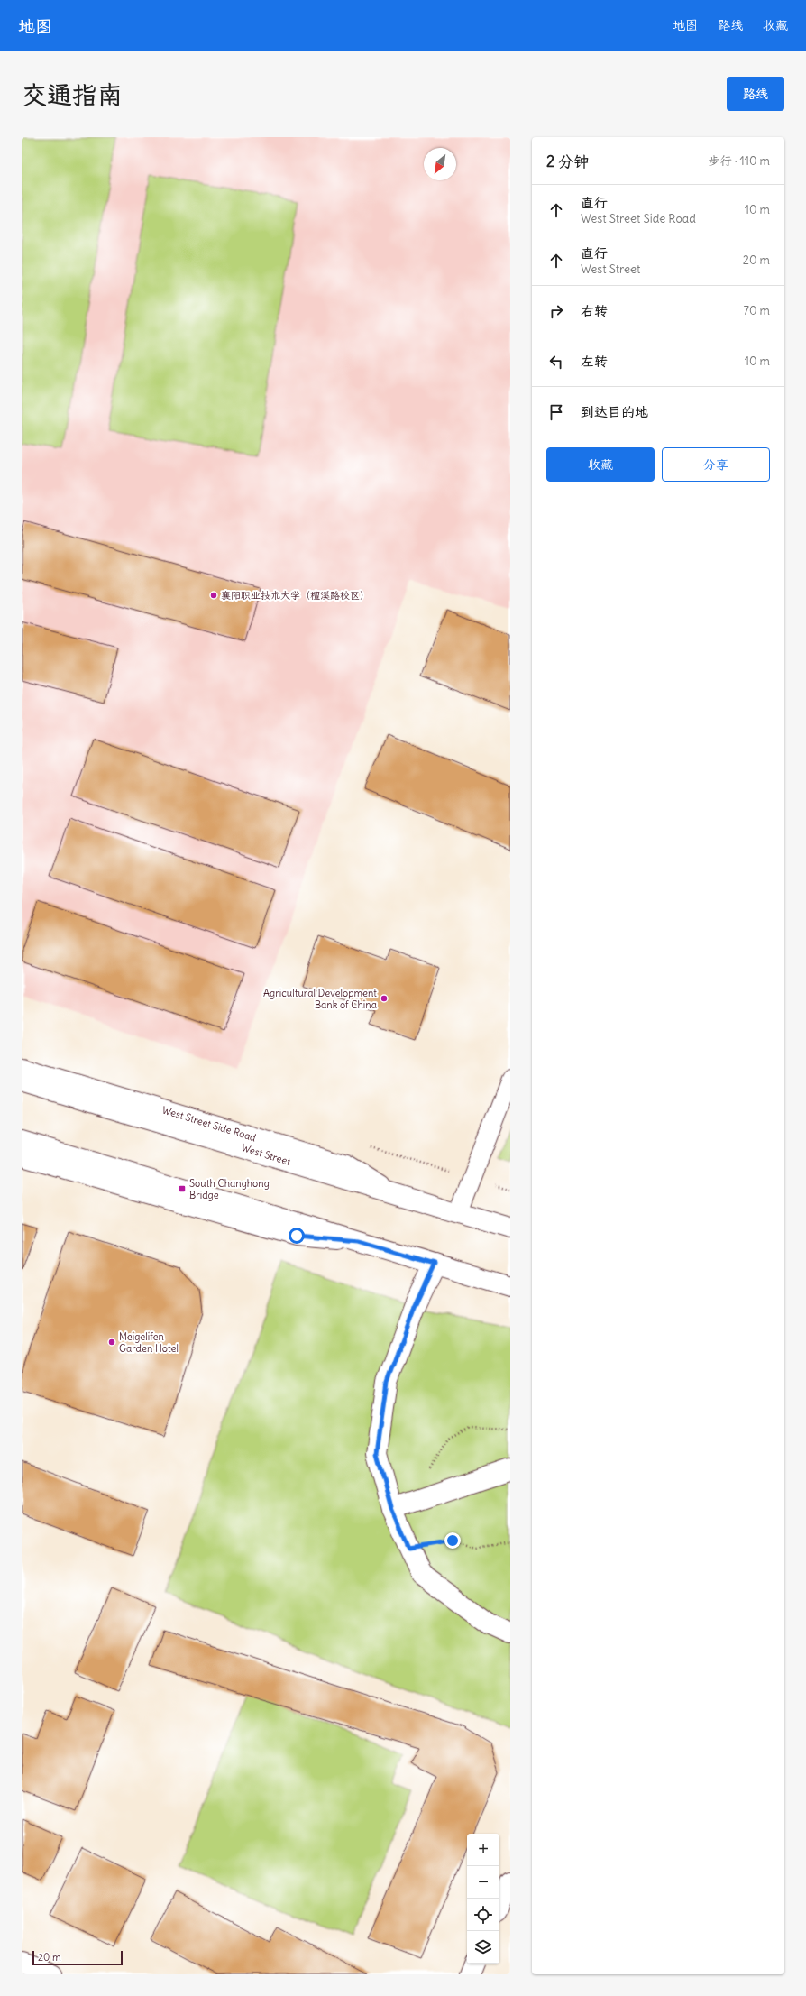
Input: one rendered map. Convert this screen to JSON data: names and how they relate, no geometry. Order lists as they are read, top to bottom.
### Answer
{
  "streets": {
    "street": ["West Street Side Road", "West Street"]
  },
  "crossings": [
    ["West Street Side Road", "West Street"]
  ],
  "places": {
    "other": ["襄阳职业技术大学（檀溪路校区）", "Agricultural Development Bank of China", "Meigelifen Garden Hotel"],
    "transit": ["South Changhong Bridge"]
  },
  "scale_bar": "20 m",
  "north": "bottom left",
  "page": {
    "header": "地图",
    "nav": ["地图", "路线", "收藏"],
    "buttons": [
      "路线",
      ["收藏", "分享"]
    ],
    "title": "交通指南",
    "heading": ["2 分钟", "步行 · 110 m"],
    "list": [
      ["直行", "West Street Side Road", "10 m"],
      ["直行", "West Street", "20 m"],
      ["右转", "70 m"],
      ["左转", "10 m"],
      "到达目的地"
    ],
    "map_buttons": ["+", "−"],
    "scale": "20 m"
  }
}
